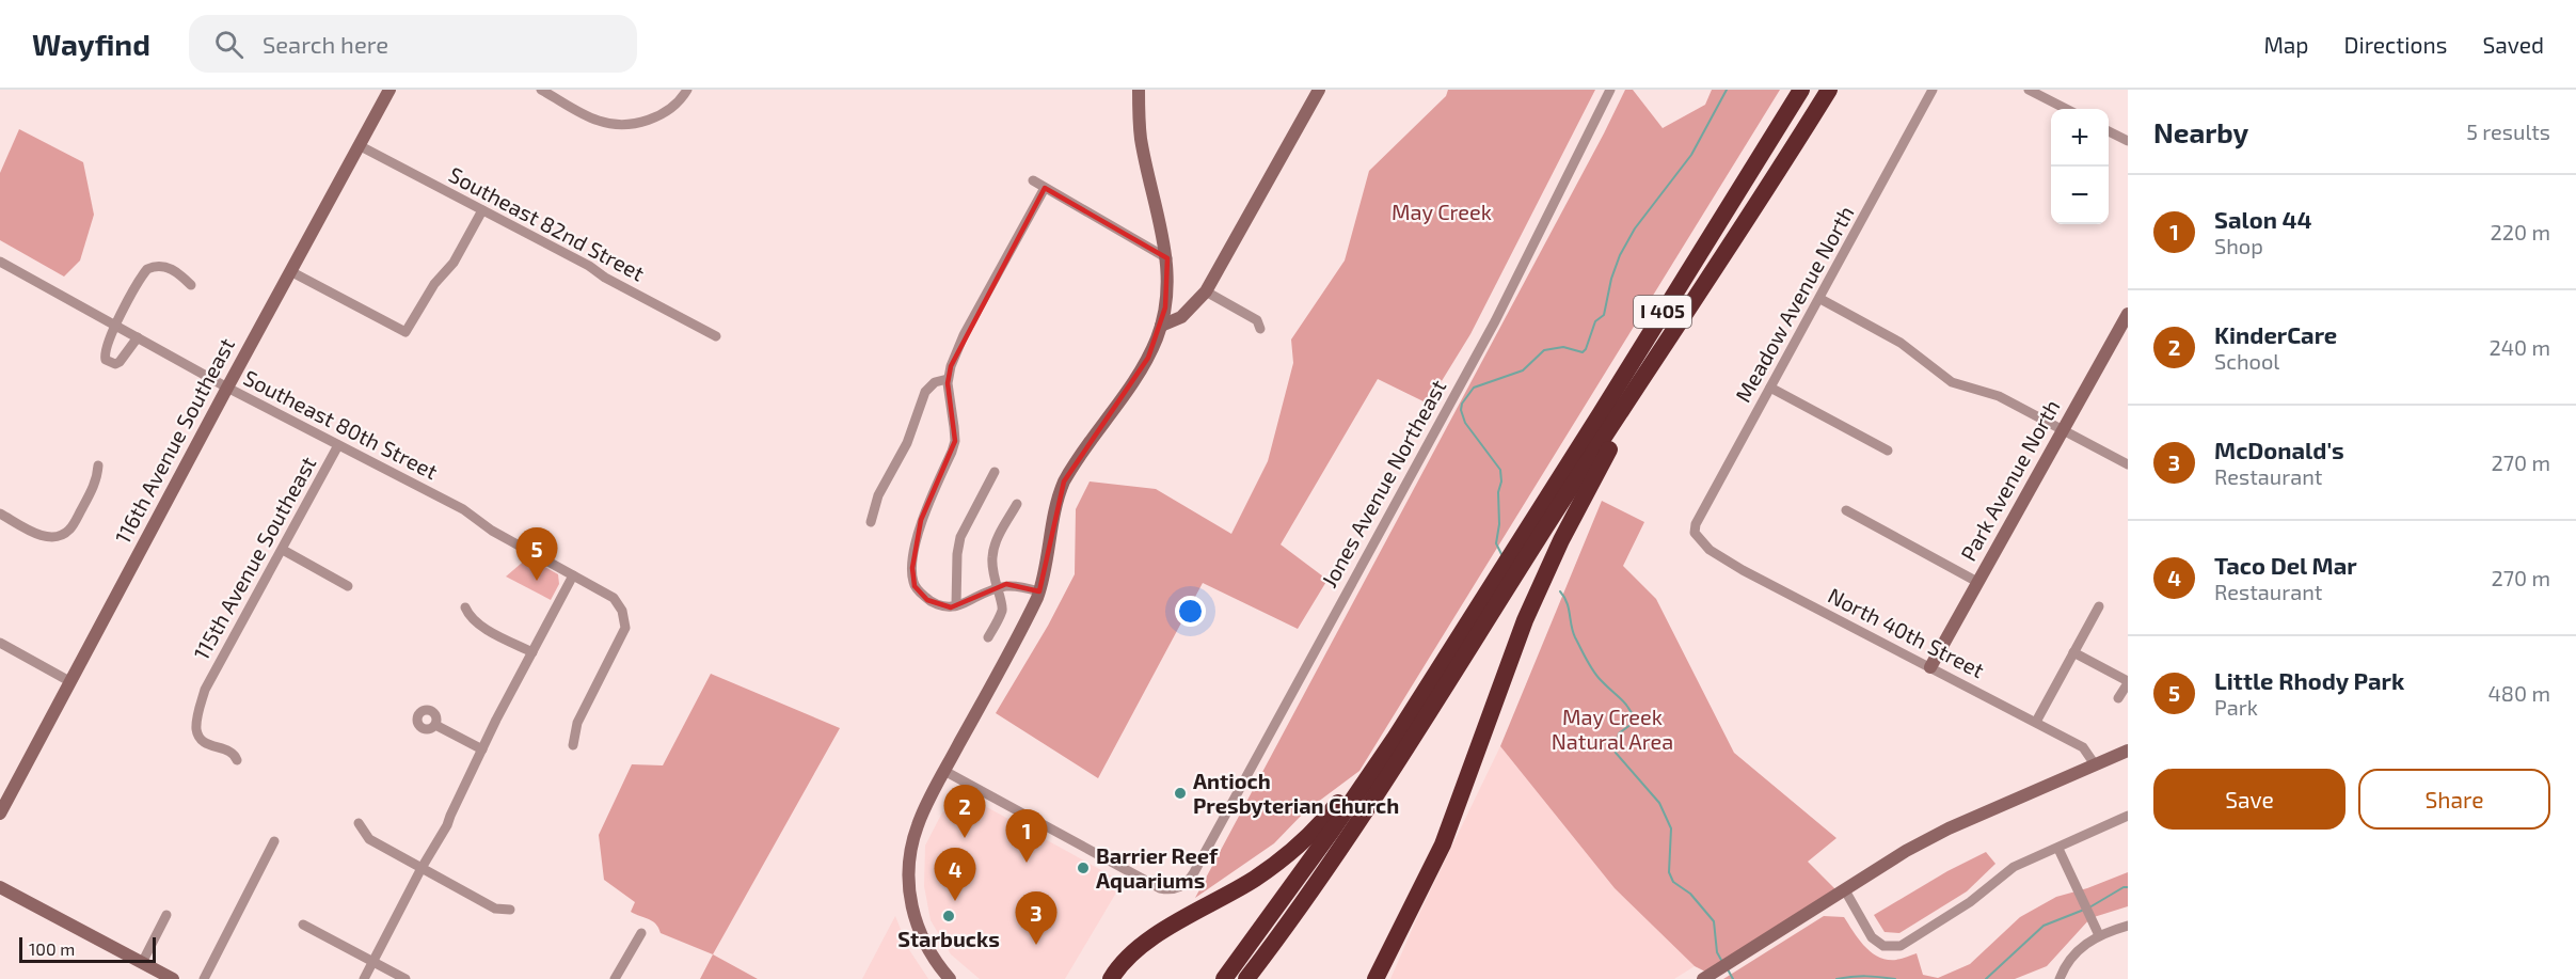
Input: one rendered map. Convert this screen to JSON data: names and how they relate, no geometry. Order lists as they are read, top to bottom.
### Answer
{
  "streets": {
    "highway": ["I 405"],
    "street": [
      "Southeast 82nd Street",
      "Meadow Avenue North",
      "Southeast 80th Street",
      "116th Avenue Southeast",
      "Park Avenue North",
      "Jones Avenue Northeast",
      "115th Avenue Southeast",
      "North 40th Street"
    ]
  },
  "crossings": [
    ["Southeast 82nd Street", "116th Avenue Southeast"],
    ["Meadow Avenue North", "North 40th Street"],
    ["Southeast 80th Street", "116th Avenue Southeast"],
    ["Southeast 80th Street", "115th Avenue Southeast"],
    ["Park Avenue North", "North 40th Street"]
  ],
  "parks": ["May Creek", "May Creek Natural Area"],
  "places": ["Antioch Presbyterian Church", "Barrier Reef Aquariums", "Starbucks"],
  "scale_bar": "100 m",
  "page": {
    "header": "Wayfind",
    "search": "Search here",
    "nav": ["Map", "Directions", "Saved"],
    "heading": ["Nearby", "5 results"],
    "map_buttons": ["+", "−"],
    "list": [
      {
        "mark": "1",
        "name": "Salon 44",
        "note": "Shop",
        "value": "220 m"
      },
      {
        "mark": "2",
        "name": "KinderCare",
        "note": "School",
        "value": "240 m"
      },
      {
        "mark": "3",
        "name": "McDonald's",
        "note": "Restaurant",
        "value": "270 m"
      },
      {
        "mark": "4",
        "name": "Taco Del Mar",
        "note": "Restaurant",
        "value": "270 m"
      },
      {
        "mark": "5",
        "name": "Little Rhody Park",
        "note": "Park",
        "value": "480 m"
      }
    ],
    "pins": [
      "5",
      "2",
      "1",
      "4",
      "3"
    ],
    "buttons": ["Save", "Share"],
    "scale": "100 m"
  }
}
